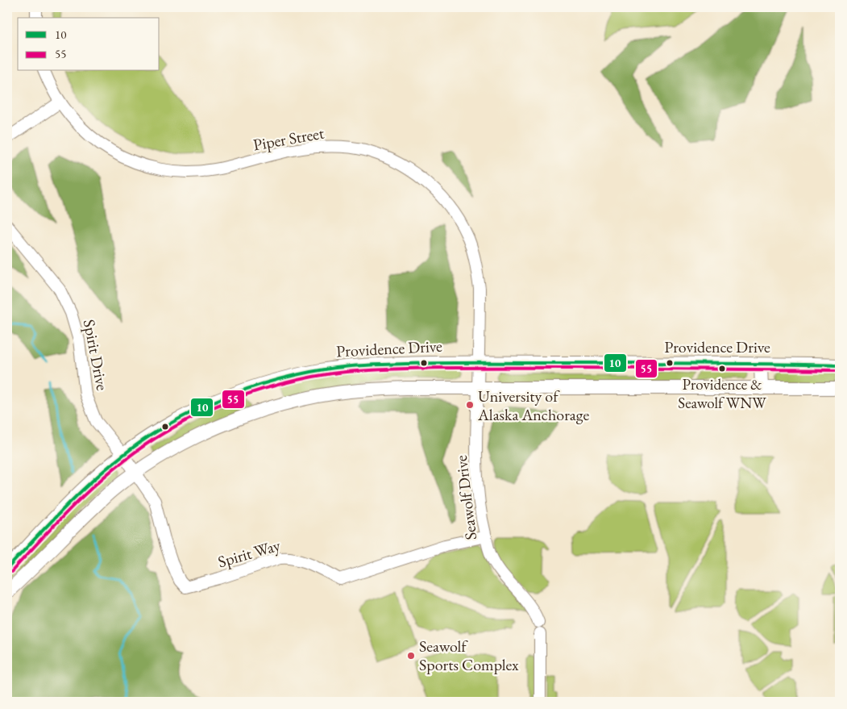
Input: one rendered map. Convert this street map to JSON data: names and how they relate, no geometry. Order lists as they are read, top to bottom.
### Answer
{
  "streets": {
    "main road": ["Providence Drive"],
    "street": [
      "Piper Street",
      "Spirit Drive",
      "Seawolf Drive",
      "Spirit Way"
    ]
  },
  "crossings": [
    ["Piper Street", "Providence Drive"],
    ["Piper Street", "Seawolf Drive"],
    ["Providence Drive", "Spirit Drive"],
    ["Spirit Drive", "Spirit Way"],
    ["Seawolf Drive", "Spirit Way"]
  ],
  "places": ["Providence & Seawolf WNW", "University of Alaska Anchorage", "Seawolf Sports Complex"],
  "lines": ["transit line 10", "transit line 55"],
  "legend": ["10", "55"]
}
